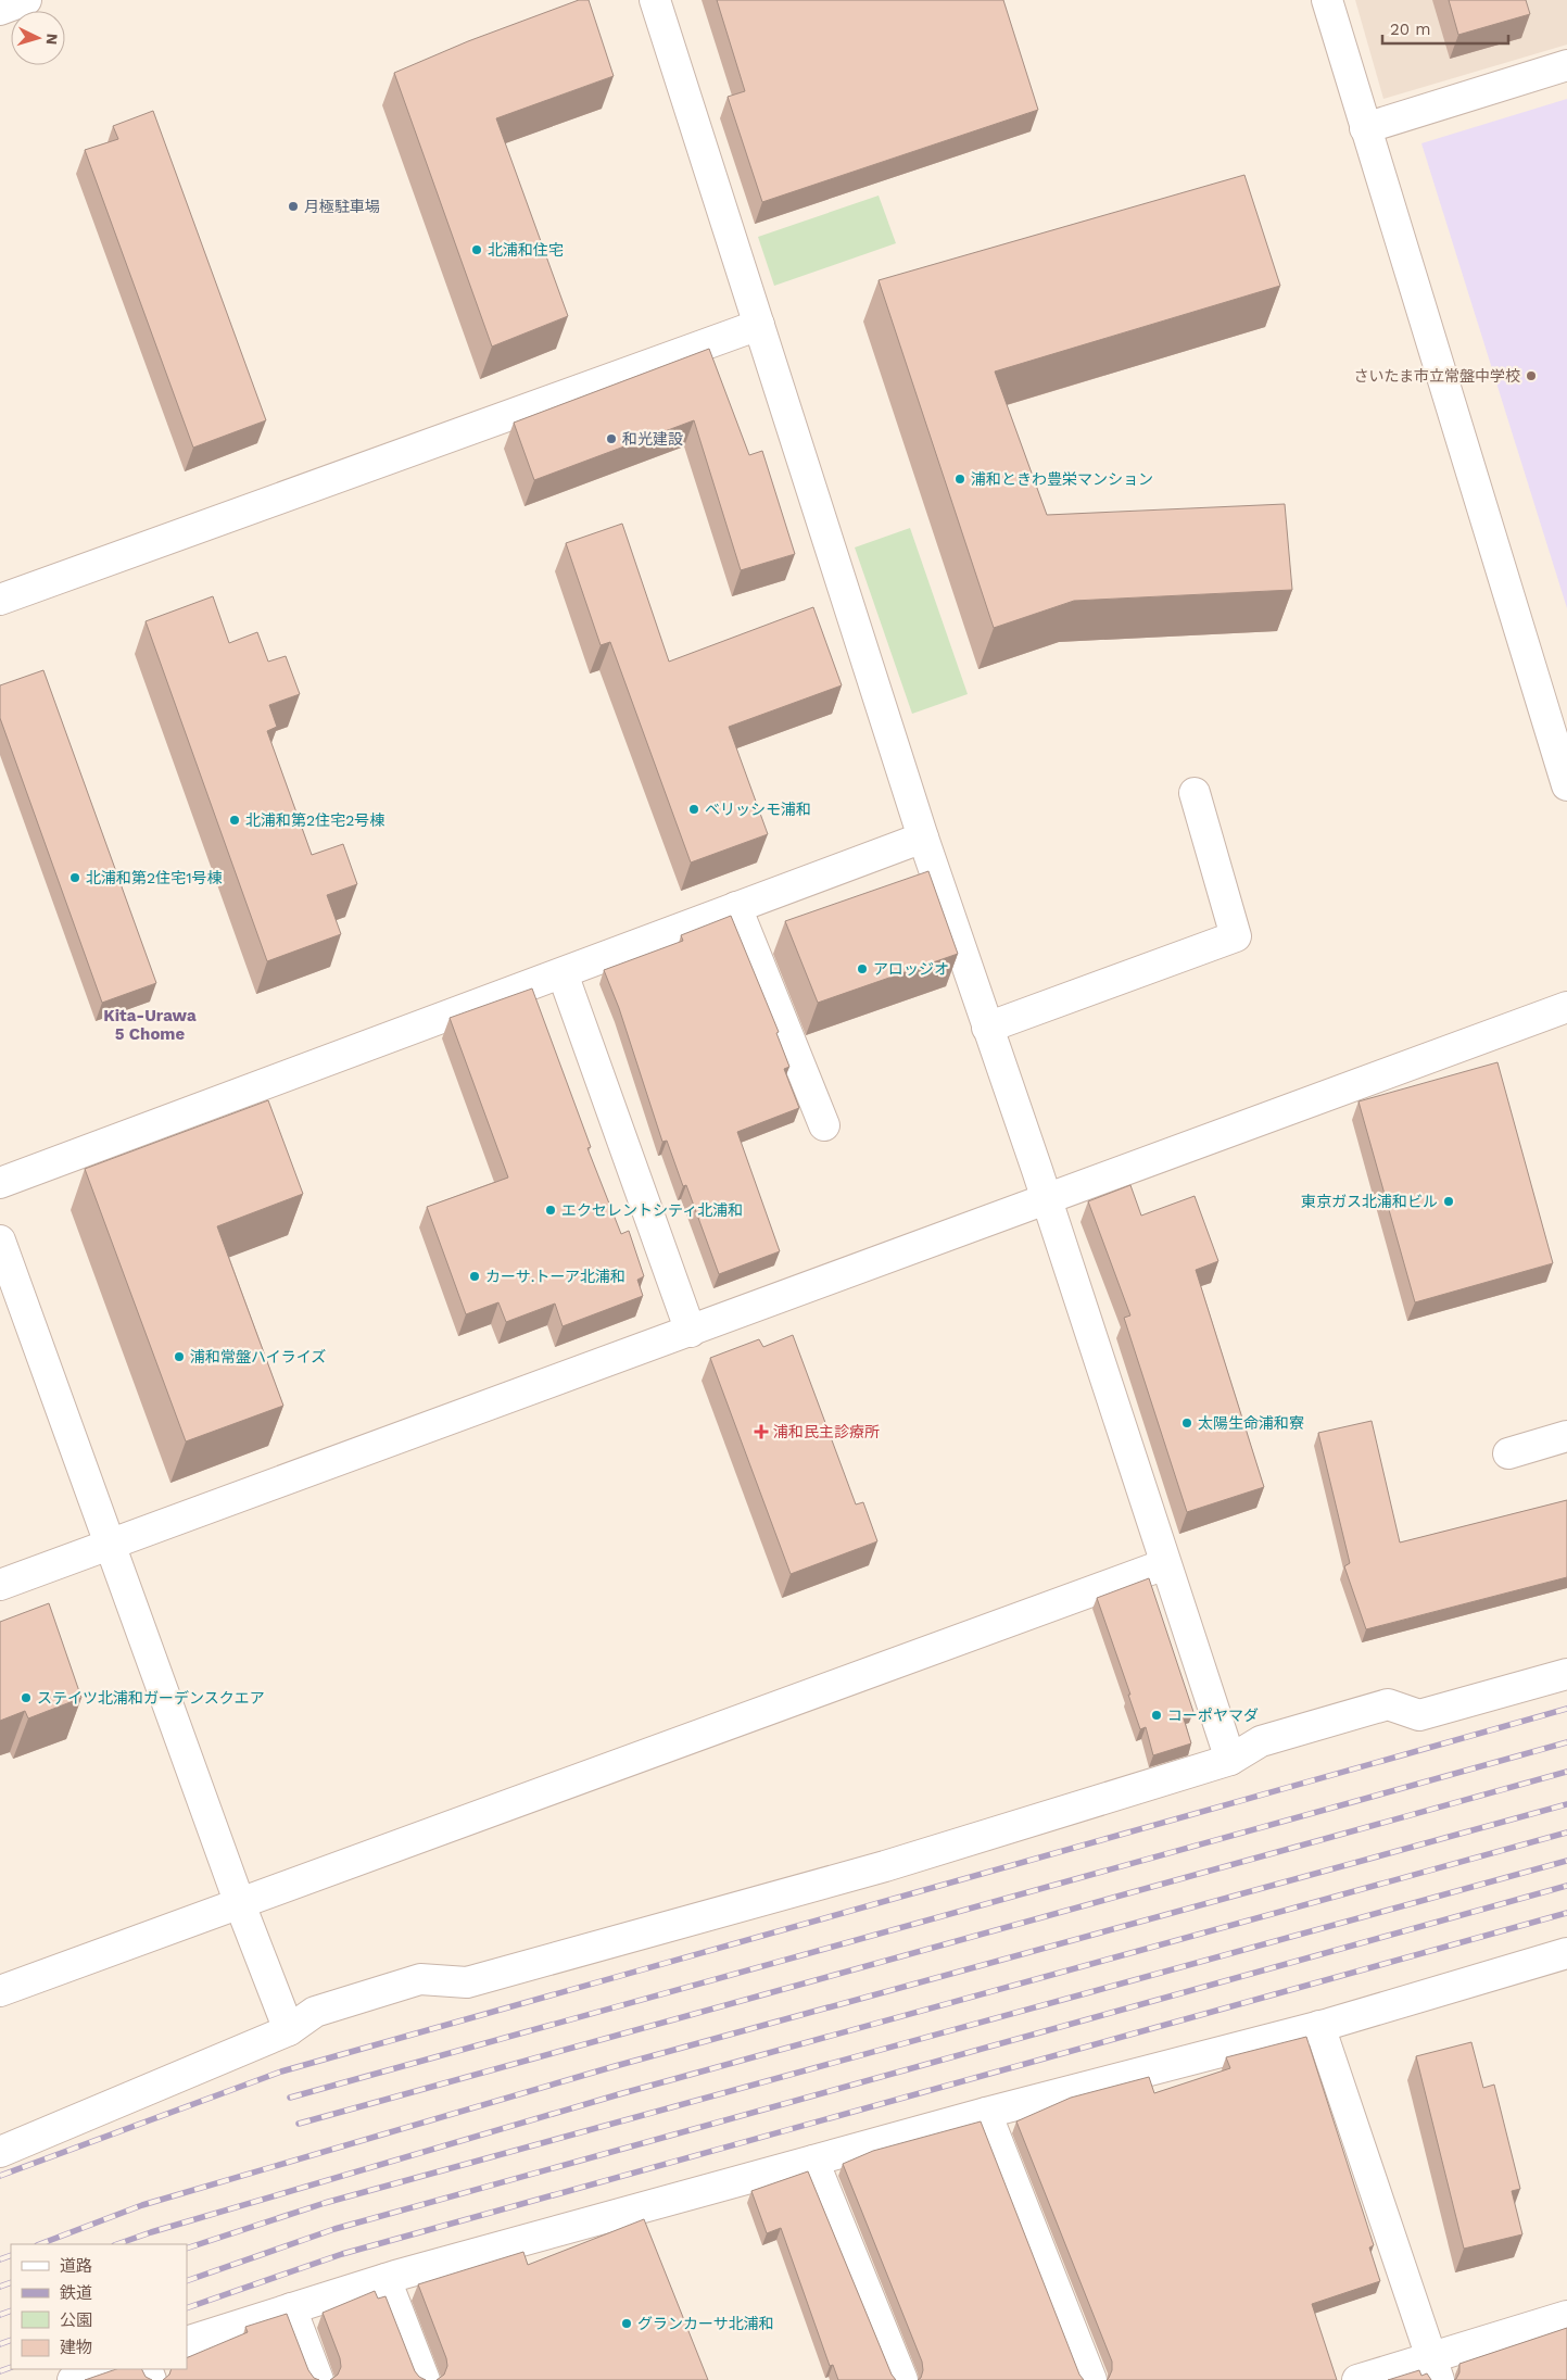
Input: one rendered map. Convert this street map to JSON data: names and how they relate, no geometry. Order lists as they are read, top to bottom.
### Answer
{
  "districts": ["Kita-Urawa 5 Chome"],
  "places": {
    "other": [
      "月極駐車場",
      "北浦和住宅",
      "さいたま市立常盤中学校",
      "和光建設",
      "浦和ときわ豊栄マンション",
      "ベリッシモ浦和",
      "北浦和第2住宅2号棟",
      "北浦和第2住宅1号棟",
      "アロッジオ",
      "東京ガス北浦和ビル",
      "エクセレントシティ北浦和",
      "カーサ.トーア北浦和",
      "浦和常盤ハイライズ",
      "太陽生命浦和寮",
      "ステイツ北浦和ガーデンスクエア",
      "コーポヤマダ",
      "グランカーサ北浦和"
    ],
    "health": ["浦和民主診療所"]
  },
  "legend": [
    "道路",
    "鉄道",
    "公園",
    "建物"
  ],
  "scale_bar": "20 m",
  "north": "right"
}
